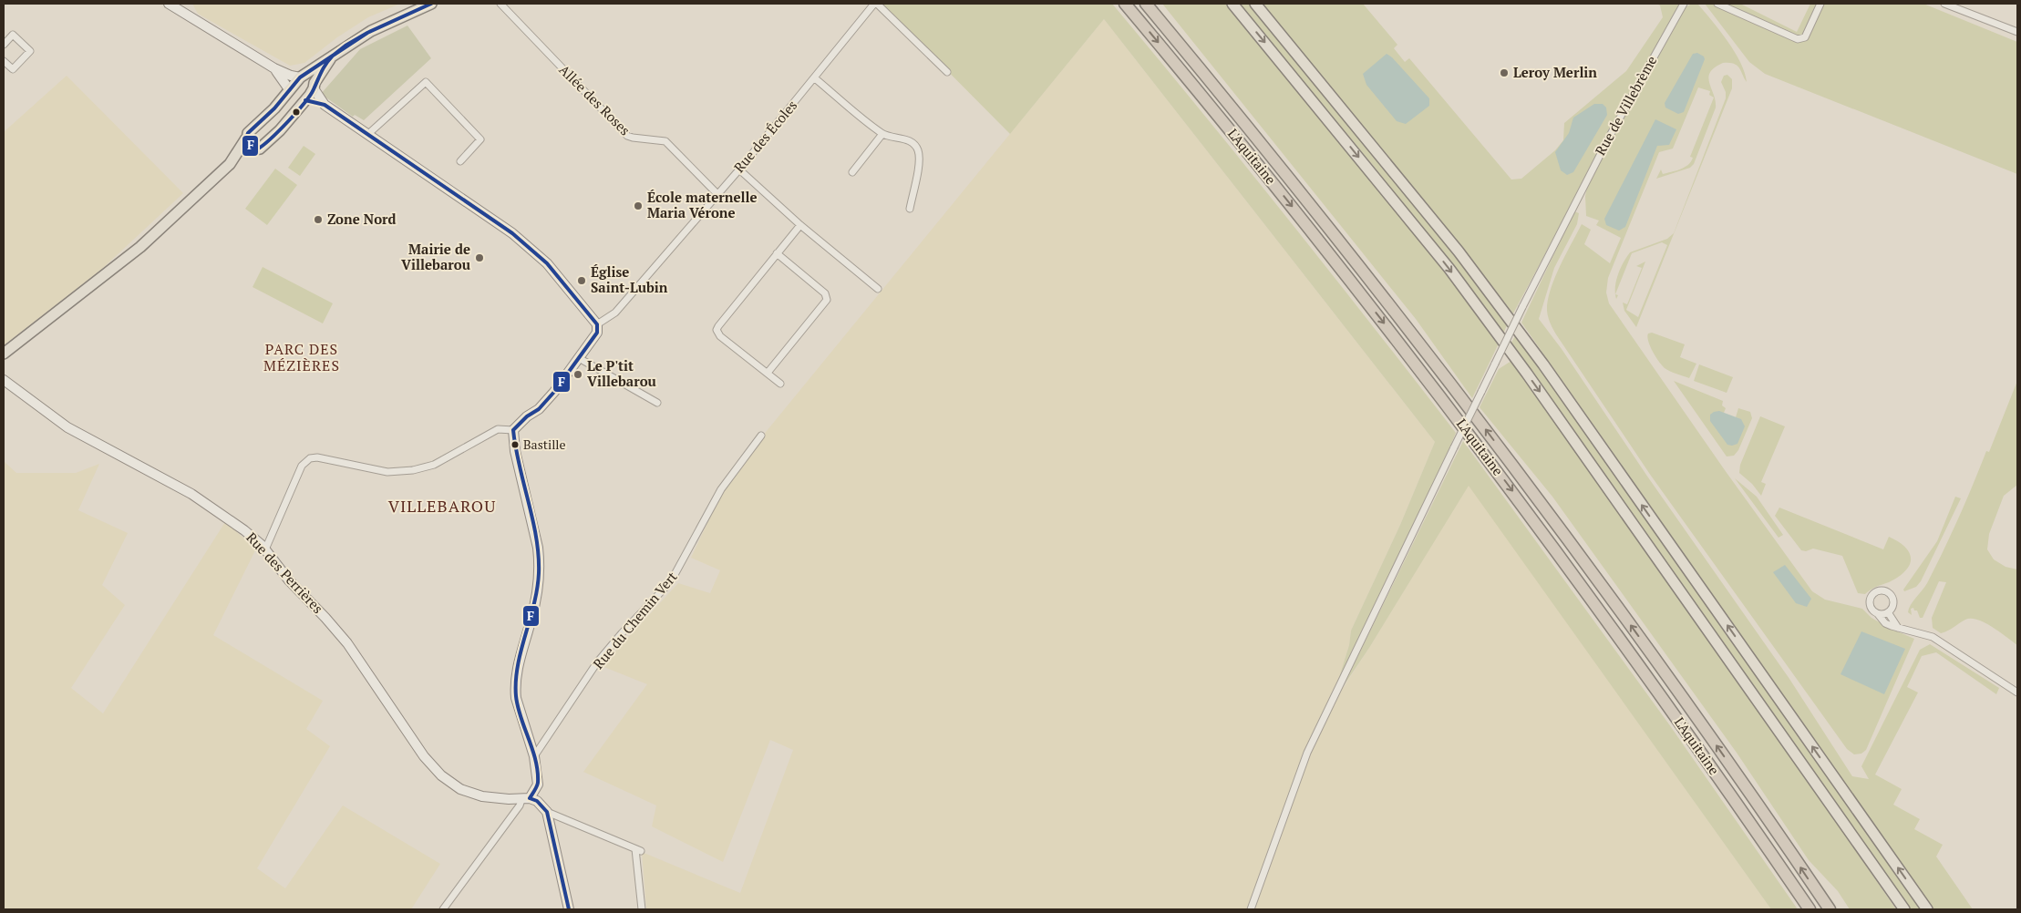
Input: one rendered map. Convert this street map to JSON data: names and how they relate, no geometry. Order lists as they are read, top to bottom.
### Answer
{
  "streets": {
    "highway": ["L'Aquitaine"],
    "street": [
      "Allée des Roses",
      "Rue de Villebrème",
      "Rue des Écoles",
      "Rue des Perrières",
      "Rue du Chemin Vert"
    ]
  },
  "crossings": [
    ["Allée des Roses", "Rue des Écoles"]
  ],
  "districts": ["PARC DES MÉZIÈRES", "VILLEBAROU"],
  "places": [
    "Leroy Merlin",
    "École maternelle Maria Vérone",
    "Zone Nord",
    "Mairie de Villebarou",
    "Église Saint-Lubin",
    "Le P'tit Villebarou",
    "Bastille"
  ],
  "lines": ["transit line F"]
}
